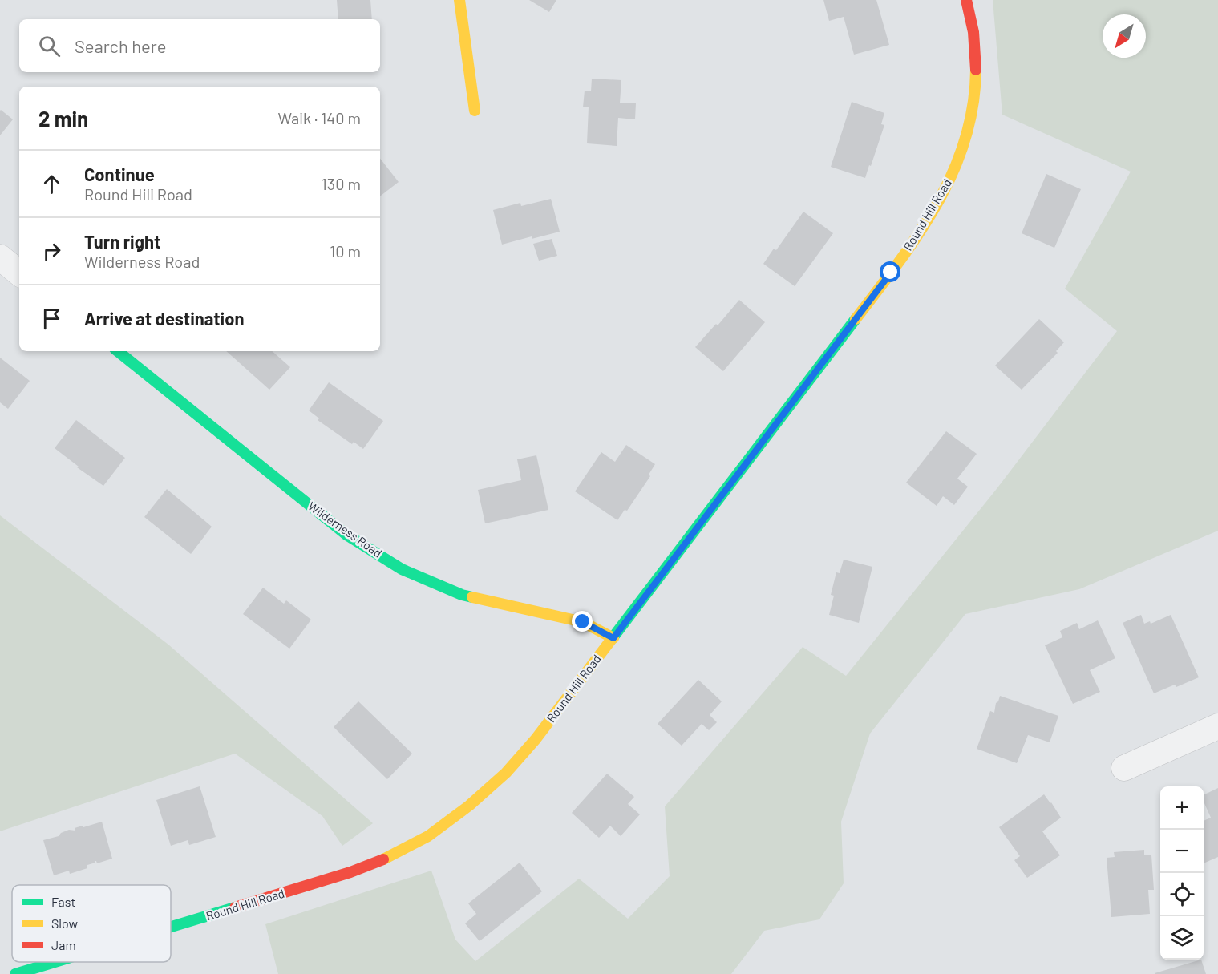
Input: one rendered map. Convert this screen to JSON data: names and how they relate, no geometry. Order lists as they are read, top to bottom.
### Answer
{
  "streets": {
    "street": ["Round Hill Road", "Wilderness Road"]
  },
  "crossings": [
    ["Round Hill Road", "Wilderness Road"]
  ],
  "legend": ["Fast", "Slow", "Jam"],
  "north": "bottom left",
  "page": {
    "search": "Search here",
    "heading": ["2 min", "Walk · 140 m"],
    "list": [
      ["Continue", "Round Hill Road", "130 m"],
      ["Turn right", "Wilderness Road", "10 m"],
      "Arrive at destination"
    ],
    "map_buttons": ["+", "−"]
  }
}
